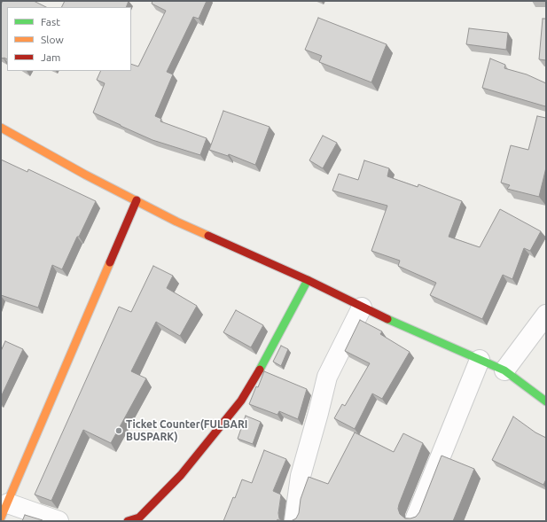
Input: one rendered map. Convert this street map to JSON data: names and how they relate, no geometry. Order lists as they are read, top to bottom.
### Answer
{
  "places": ["Ticket Counter(FULBARI BUSPARK)"],
  "legend": ["Fast", "Slow", "Jam"]
}
